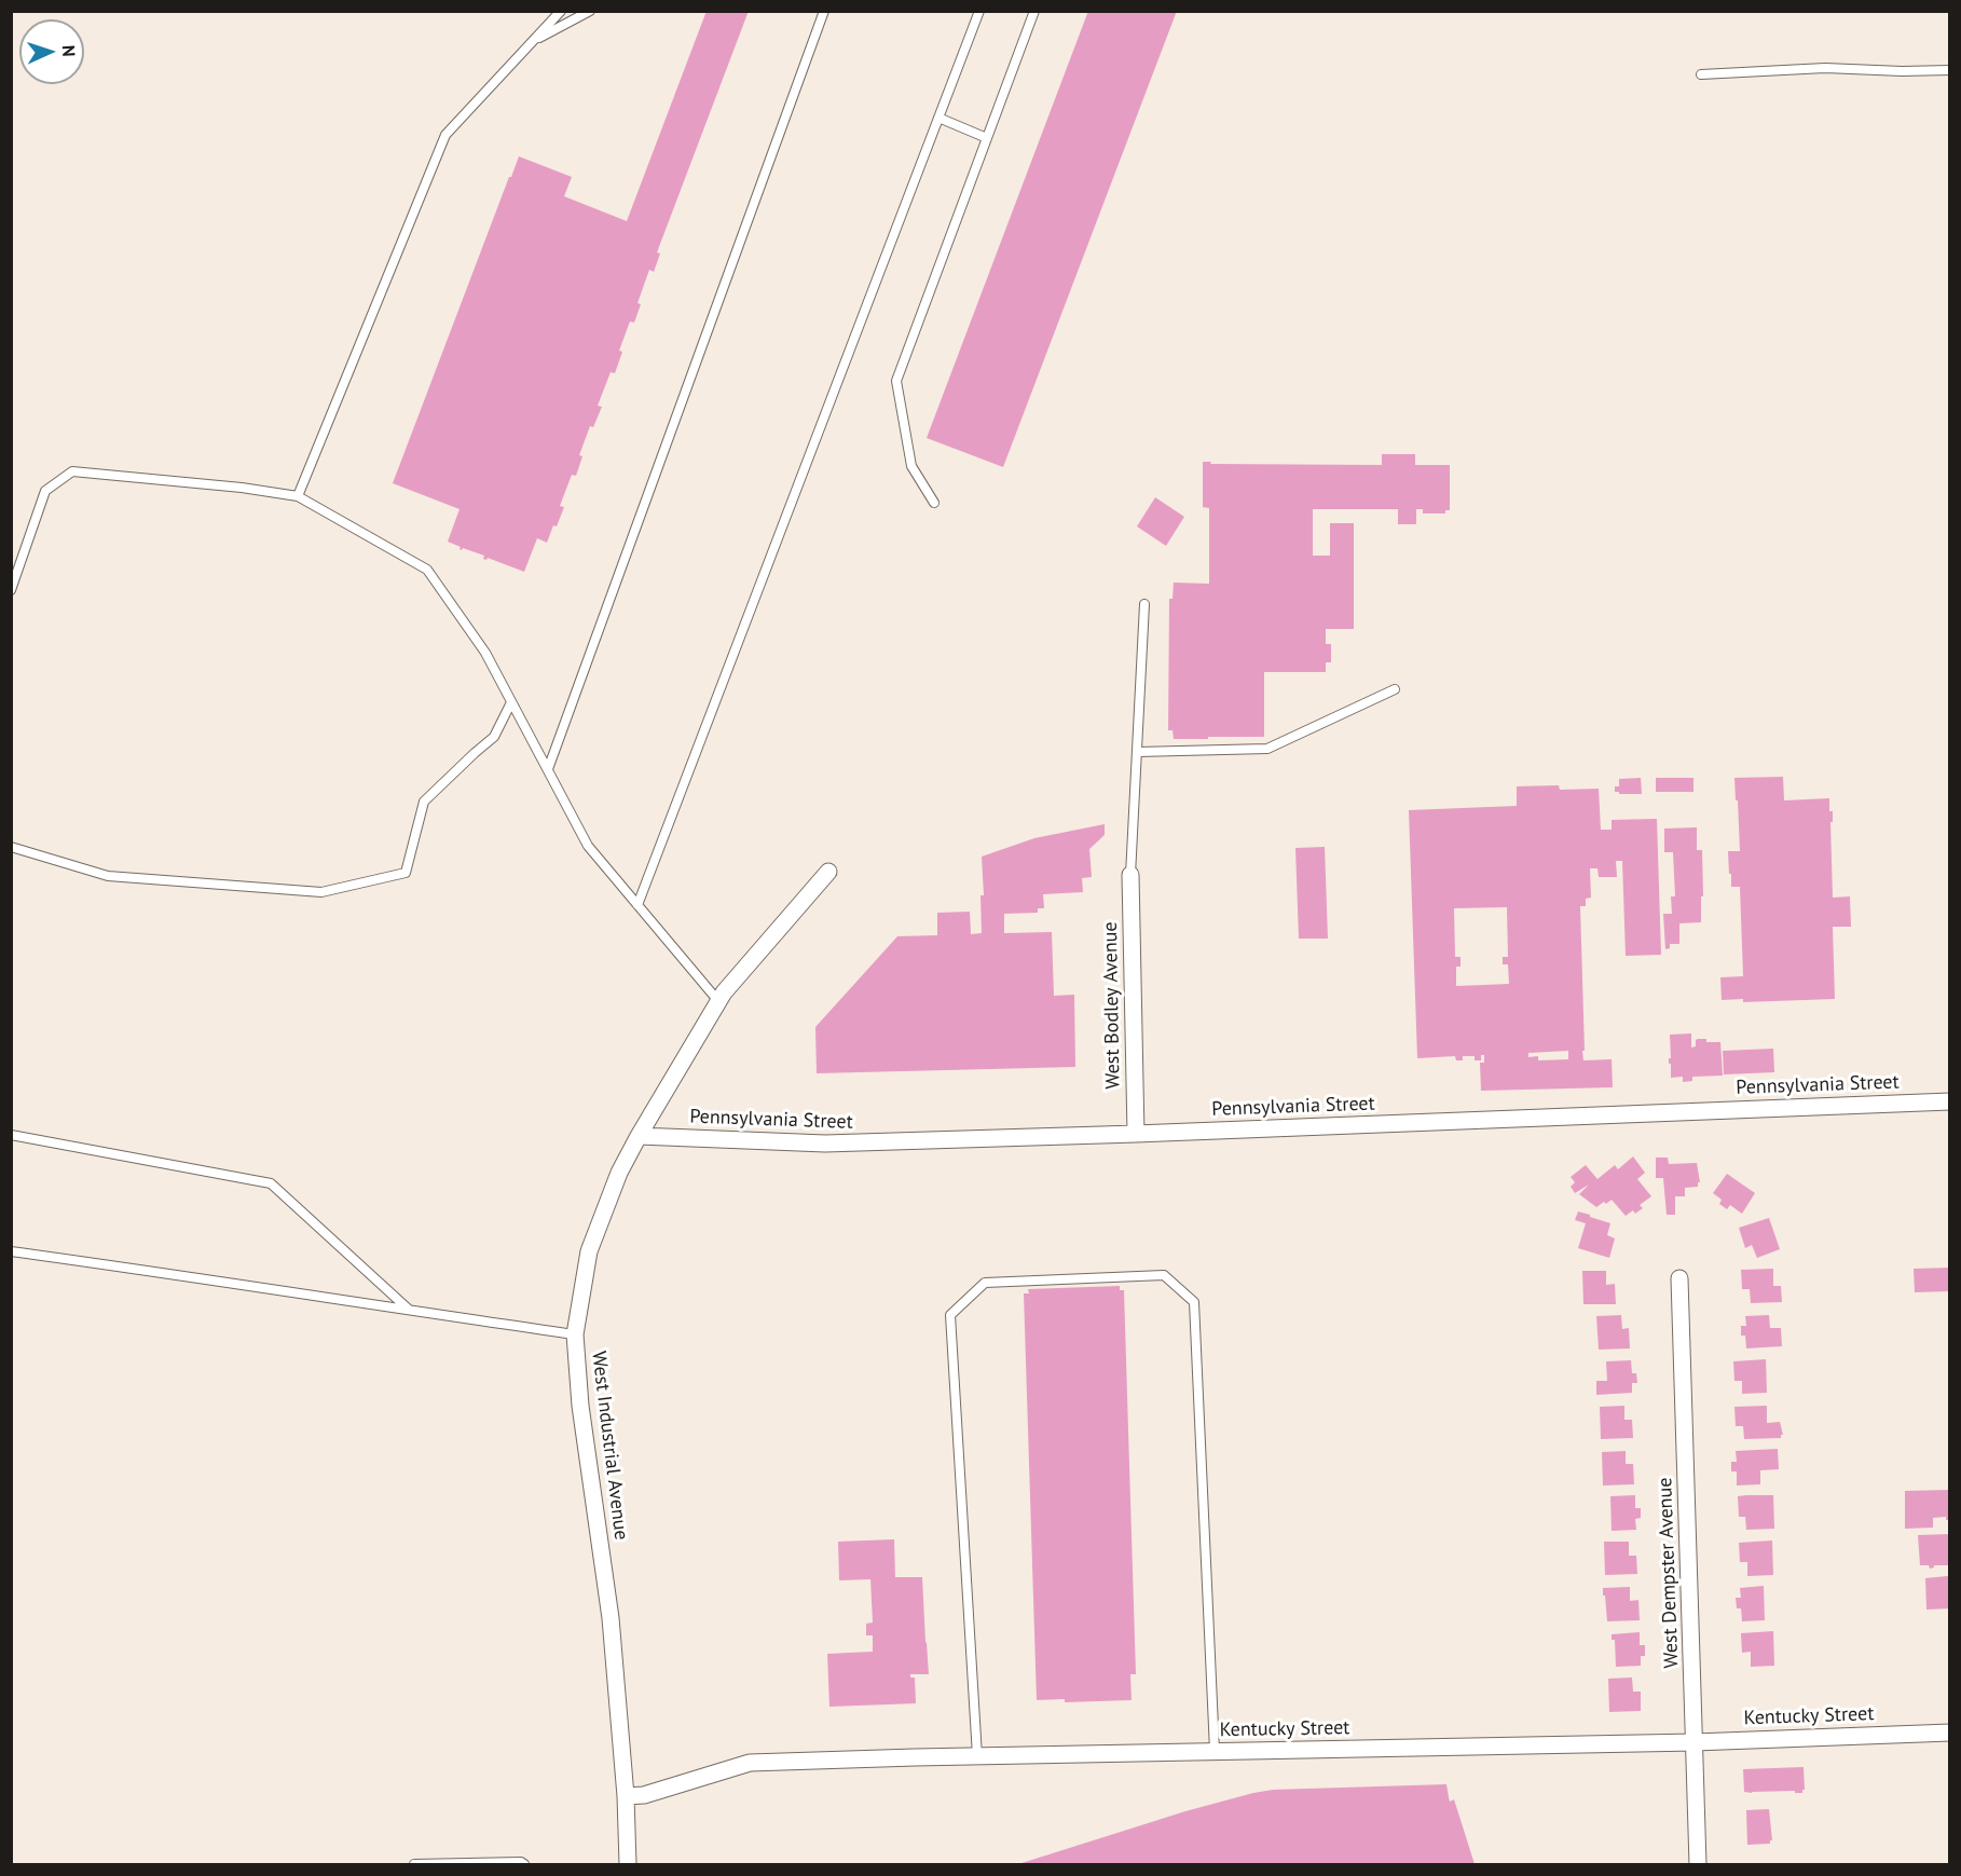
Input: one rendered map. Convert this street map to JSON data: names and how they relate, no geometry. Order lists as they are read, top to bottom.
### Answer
{
  "streets": {
    "street": [
      "West Bodley Avenue",
      "Pennsylvania Street",
      "West Industrial Avenue",
      "West Dempster Avenue",
      "Kentucky Street"
    ]
  },
  "crossings": [
    ["West Bodley Avenue", "Pennsylvania Street"],
    ["Pennsylvania Street", "West Industrial Avenue"],
    ["West Industrial Avenue", "Kentucky Street"],
    ["West Dempster Avenue", "Kentucky Street"]
  ],
  "north": "right"
}
